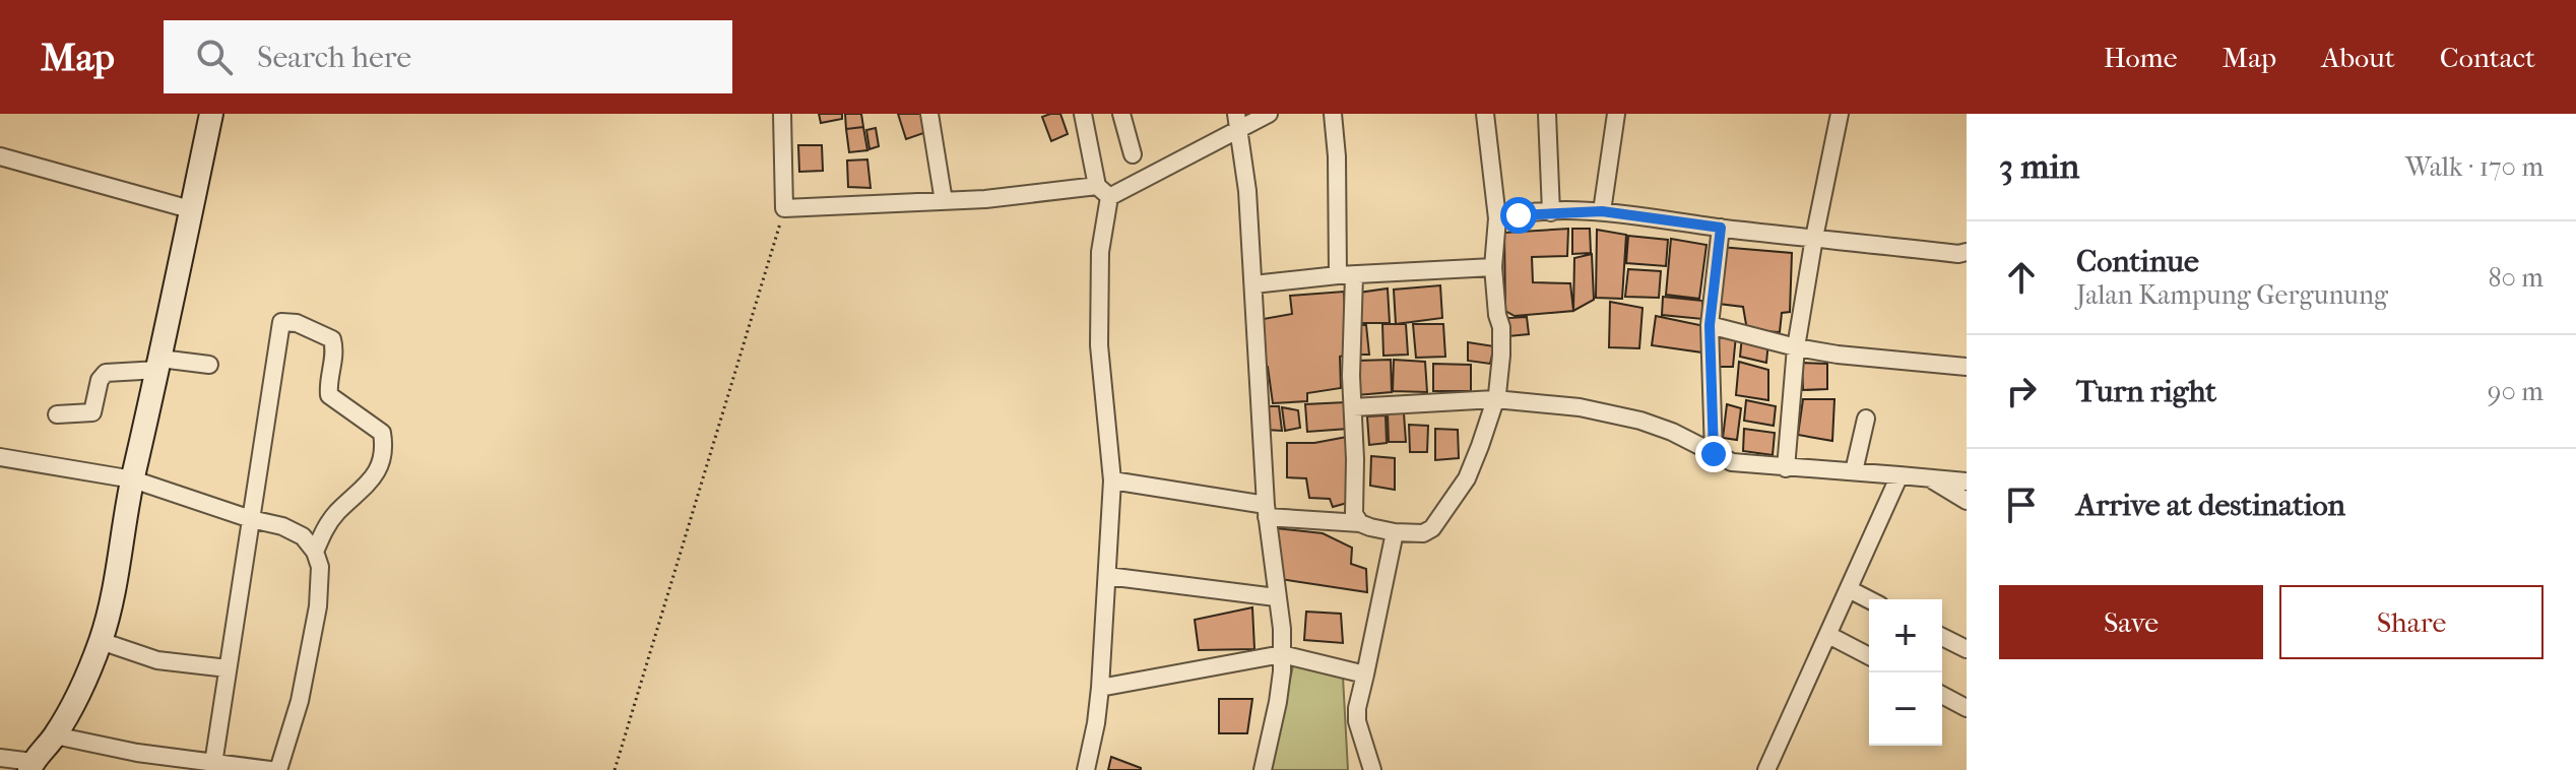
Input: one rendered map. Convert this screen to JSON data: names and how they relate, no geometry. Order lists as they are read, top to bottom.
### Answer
{
  "page": {
    "header": "Map",
    "search": "Search here",
    "nav": [
      "Home",
      "Map",
      "About",
      "Contact"
    ],
    "heading": ["3 min", "Walk · 170 m"],
    "list": [
      ["Continue", "Jalan Kampung Gergunung", "80 m"],
      ["Turn right", "90 m"],
      "Arrive at destination"
    ],
    "buttons": ["Save", "Share"],
    "map_buttons": ["+", "−"]
  }
}
